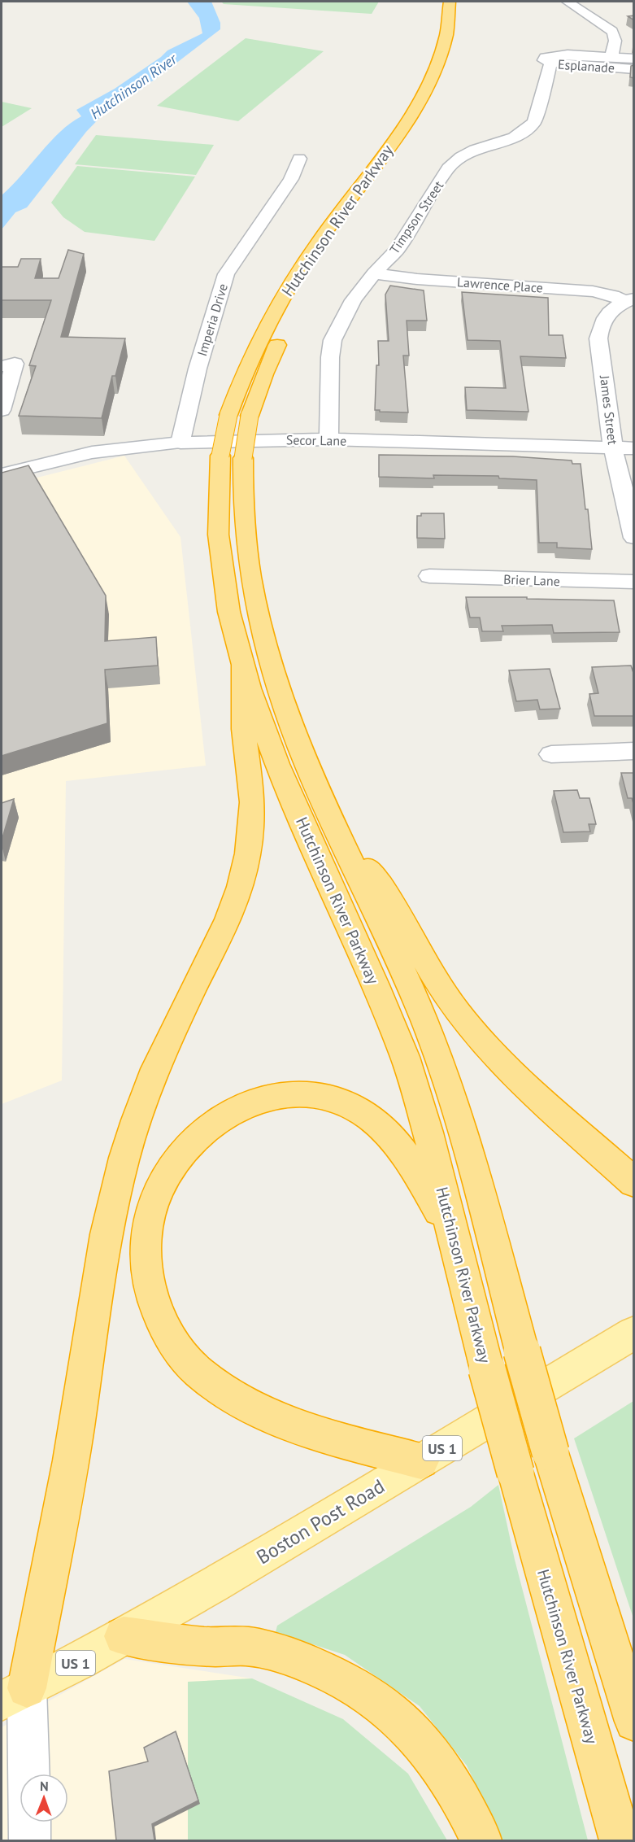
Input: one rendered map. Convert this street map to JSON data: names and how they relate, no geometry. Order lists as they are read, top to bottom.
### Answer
{
  "streets": {
    "highway": ["Hutchinson River Parkway"],
    "main road": ["US 1", "Boston Post Road"],
    "street": [
      "Esplanade",
      "Timpson Street",
      "Lawrence Place",
      "Imperia Drive",
      "James Street",
      "Secor Lane",
      "Brier Lane"
    ]
  },
  "crossings": [
    ["Esplanade", "Timpson Street"],
    ["Timpson Street", "Lawrence Place"],
    ["Timpson Street", "Secor Lane"],
    ["Lawrence Place", "James Street"],
    ["Imperia Drive", "Secor Lane"],
    ["James Street", "Secor Lane"]
  ],
  "water": ["Hutchinson River"],
  "north": "top"
}
